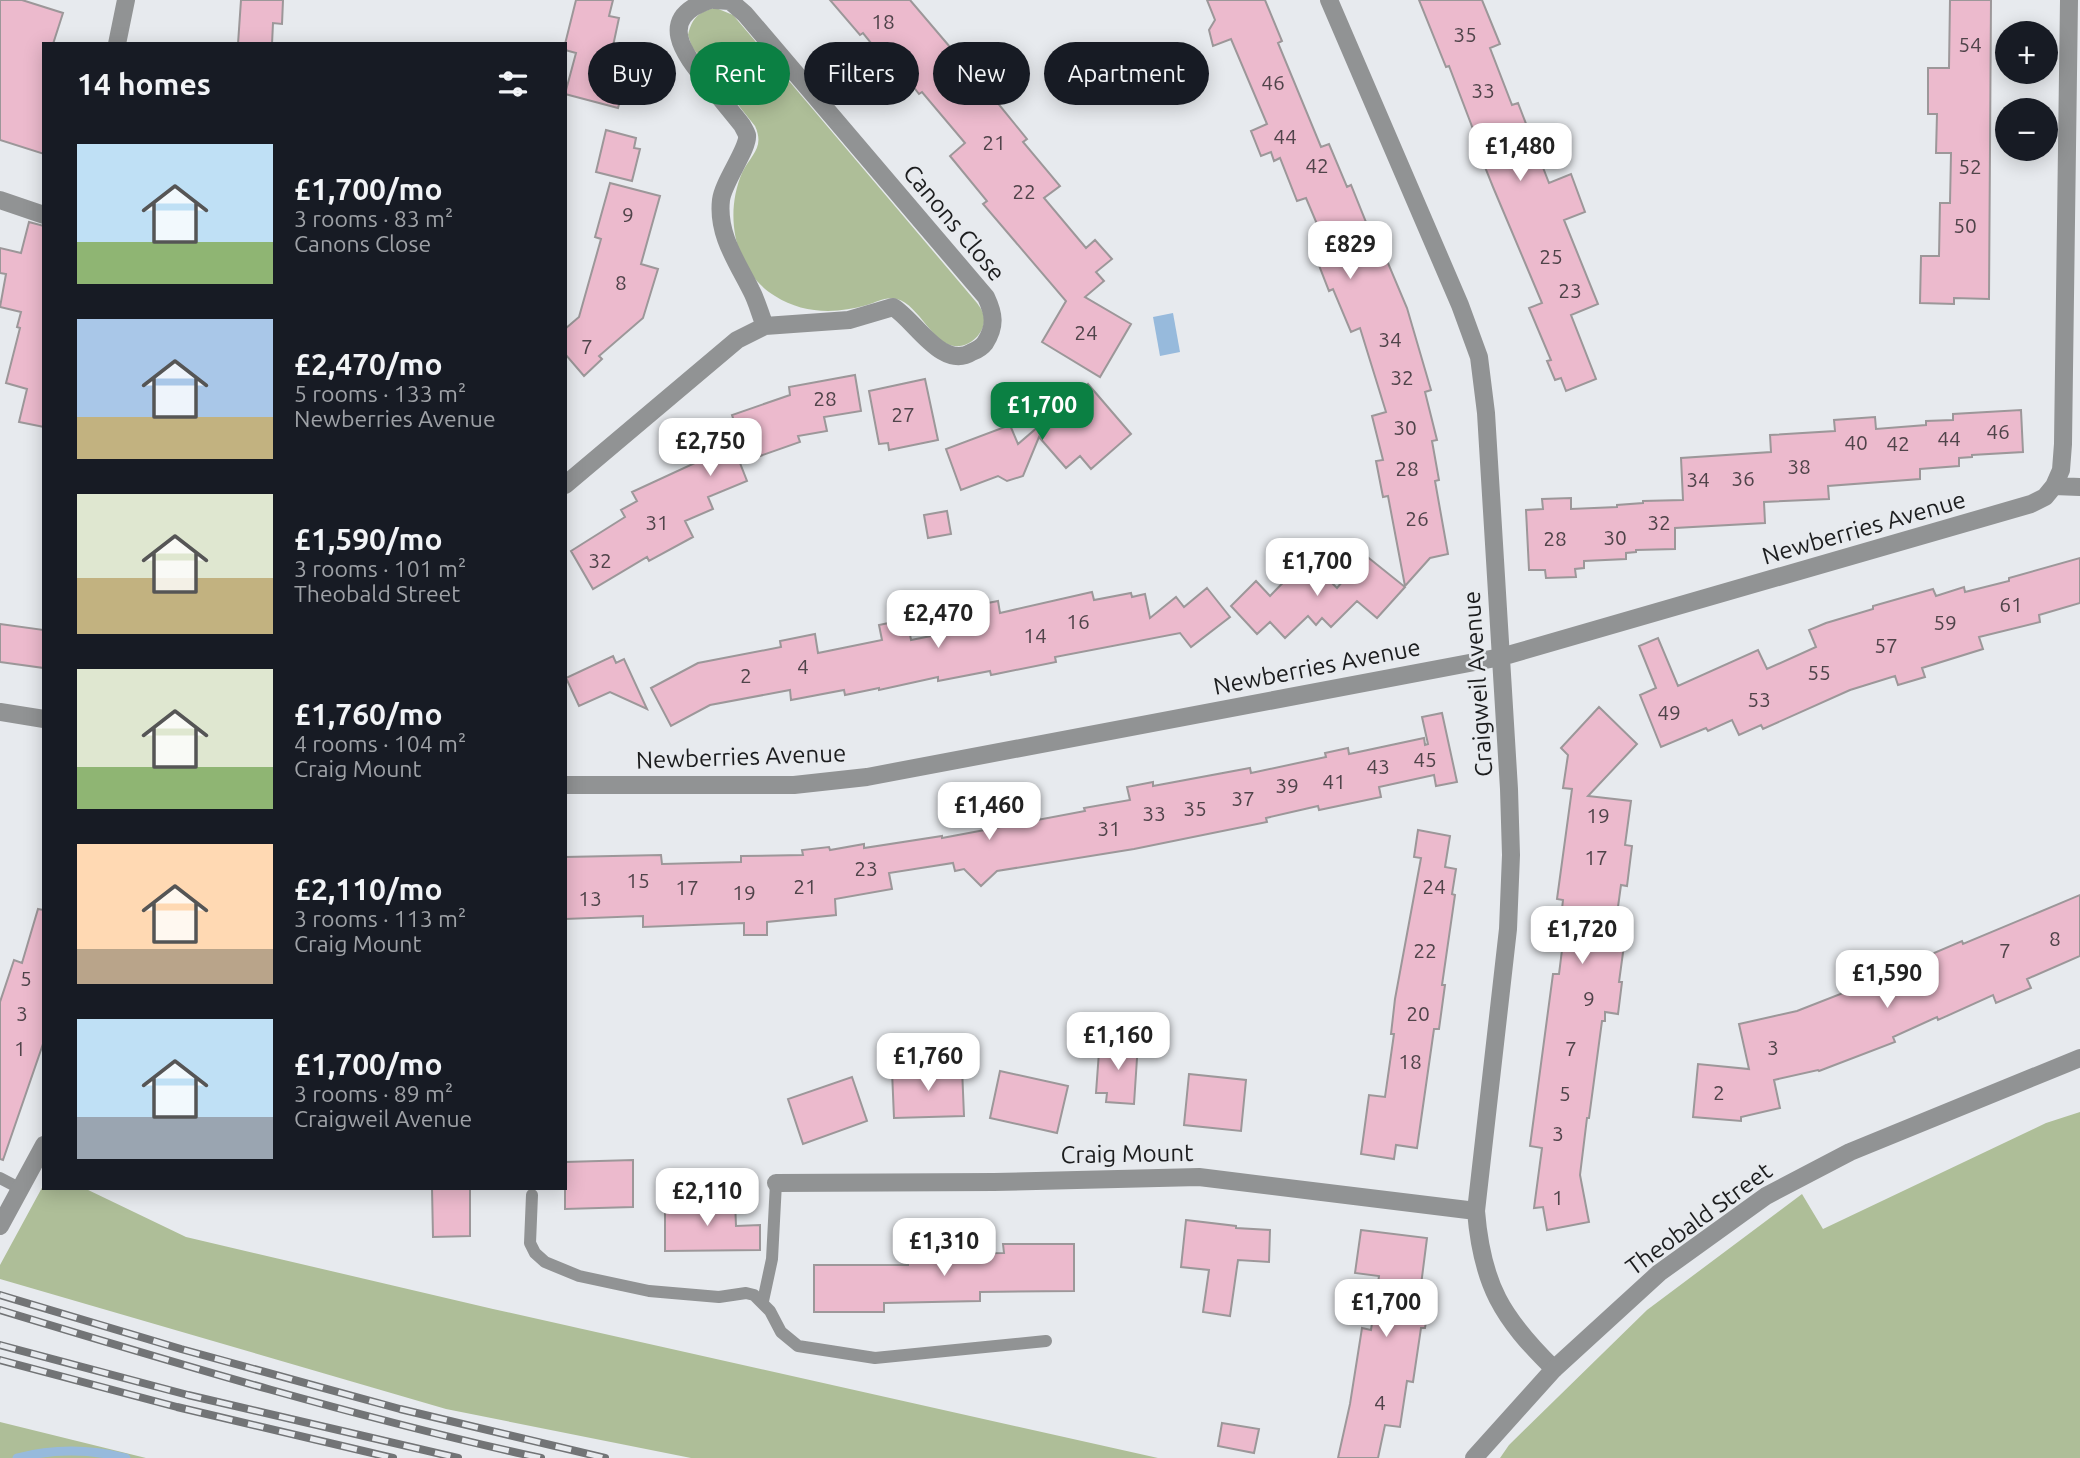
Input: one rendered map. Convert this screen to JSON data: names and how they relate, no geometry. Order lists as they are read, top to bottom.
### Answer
{
  "streets": {
    "street": [
      "Canons Close",
      "Newberries Avenue",
      "Craigweil Avenue",
      "Craig Mount",
      "Theobald Street"
    ]
  },
  "crossings": [
    ["Newberries Avenue", "Craigweil Avenue"],
    ["Craigweil Avenue", "Craig Mount"],
    ["Craigweil Avenue", "Theobald Street"]
  ],
  "house_numbers": [
    "18",
    "35",
    "54",
    "46",
    "33",
    "44",
    "21",
    "42",
    "52",
    "22",
    "9",
    "50",
    "25",
    "8",
    "23",
    "24",
    "34",
    "7",
    "32",
    "28",
    "27",
    "30",
    "46",
    "44",
    "40",
    "42",
    "38",
    "28",
    "36",
    "34",
    "26",
    "31",
    "32",
    "30",
    "28",
    "32",
    "61",
    "16",
    "59",
    "14",
    "57",
    "4",
    "55",
    "2",
    "53",
    "49",
    "45",
    "43",
    "41",
    "39",
    "37",
    "35",
    "33",
    "19",
    "31",
    "17",
    "23",
    "15",
    "21",
    "24",
    "17",
    "19",
    "13",
    "8",
    "22",
    "7",
    "5",
    "9",
    "3",
    "20",
    "3",
    "1",
    "7",
    "18",
    "2",
    "5",
    "3",
    "1",
    "4"
  ],
  "page": {
    "map_buttons": ["+", "−"],
    "chip": [
      "Buy",
      "Rent",
      "Filters",
      "New",
      "Apartment"
    ],
    "heading": "14 homes",
    "price": [
      "£1,480",
      "£829",
      "£1,700",
      "£2,750",
      "£1,700",
      "£2,470",
      "£1,460",
      "£1,720",
      "£1,590",
      "£1,160",
      "£1,760",
      "£2,110",
      "£1,310",
      "£1,700"
    ],
    "list": [
      {
        "name": "£1,700/mo",
        "note": "3 rooms · 83 m² · Canons Close"
      },
      {
        "name": "£2,470/mo",
        "note": "5 rooms · 133 m² · Newberries Avenue"
      },
      {
        "name": "£1,590/mo",
        "note": "3 rooms · 101 m² · Theobald Street"
      },
      {
        "name": "£1,760/mo",
        "note": "4 rooms · 104 m² · Craig Mount"
      },
      {
        "name": "£2,110/mo",
        "note": "3 rooms · 113 m² · Craig Mount"
      },
      {
        "name": "£1,700/mo",
        "note": "3 rooms · 89 m² · Craigweil Avenue"
      }
    ]
  }
}
